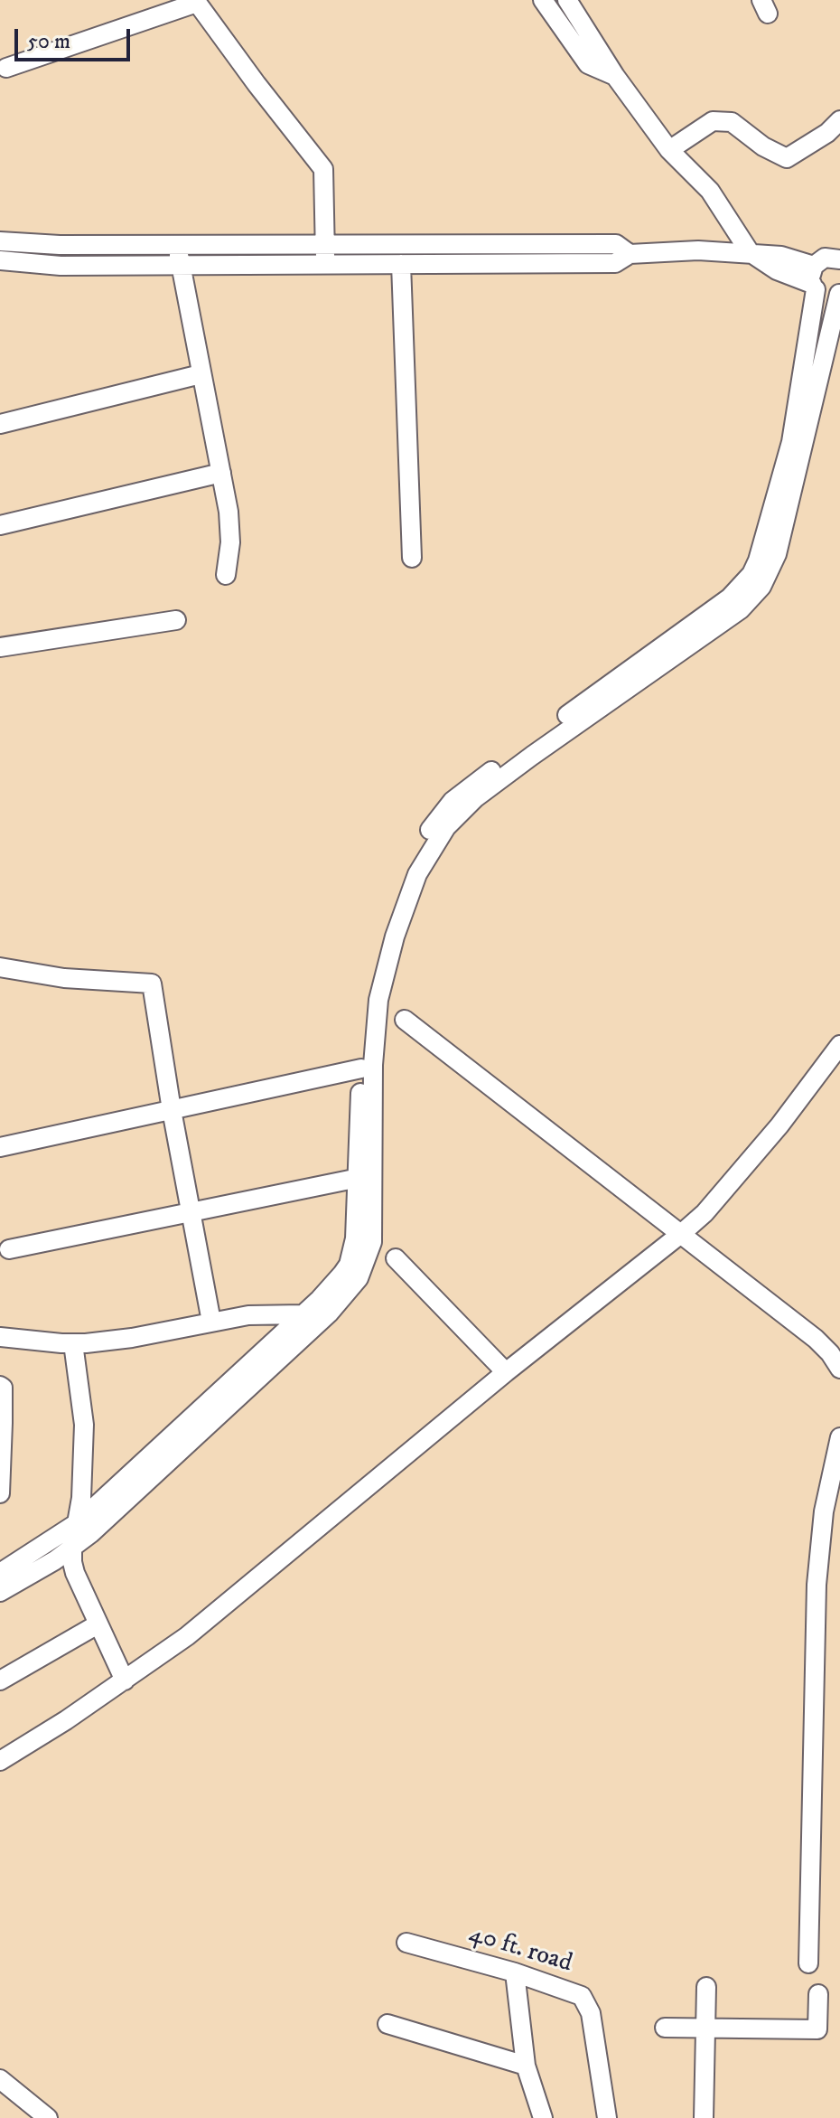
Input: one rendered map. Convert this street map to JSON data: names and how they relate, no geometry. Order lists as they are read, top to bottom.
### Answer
{
  "streets": {
    "street": ["40 ft. road"]
  },
  "scale_bar": "50 m"
}
